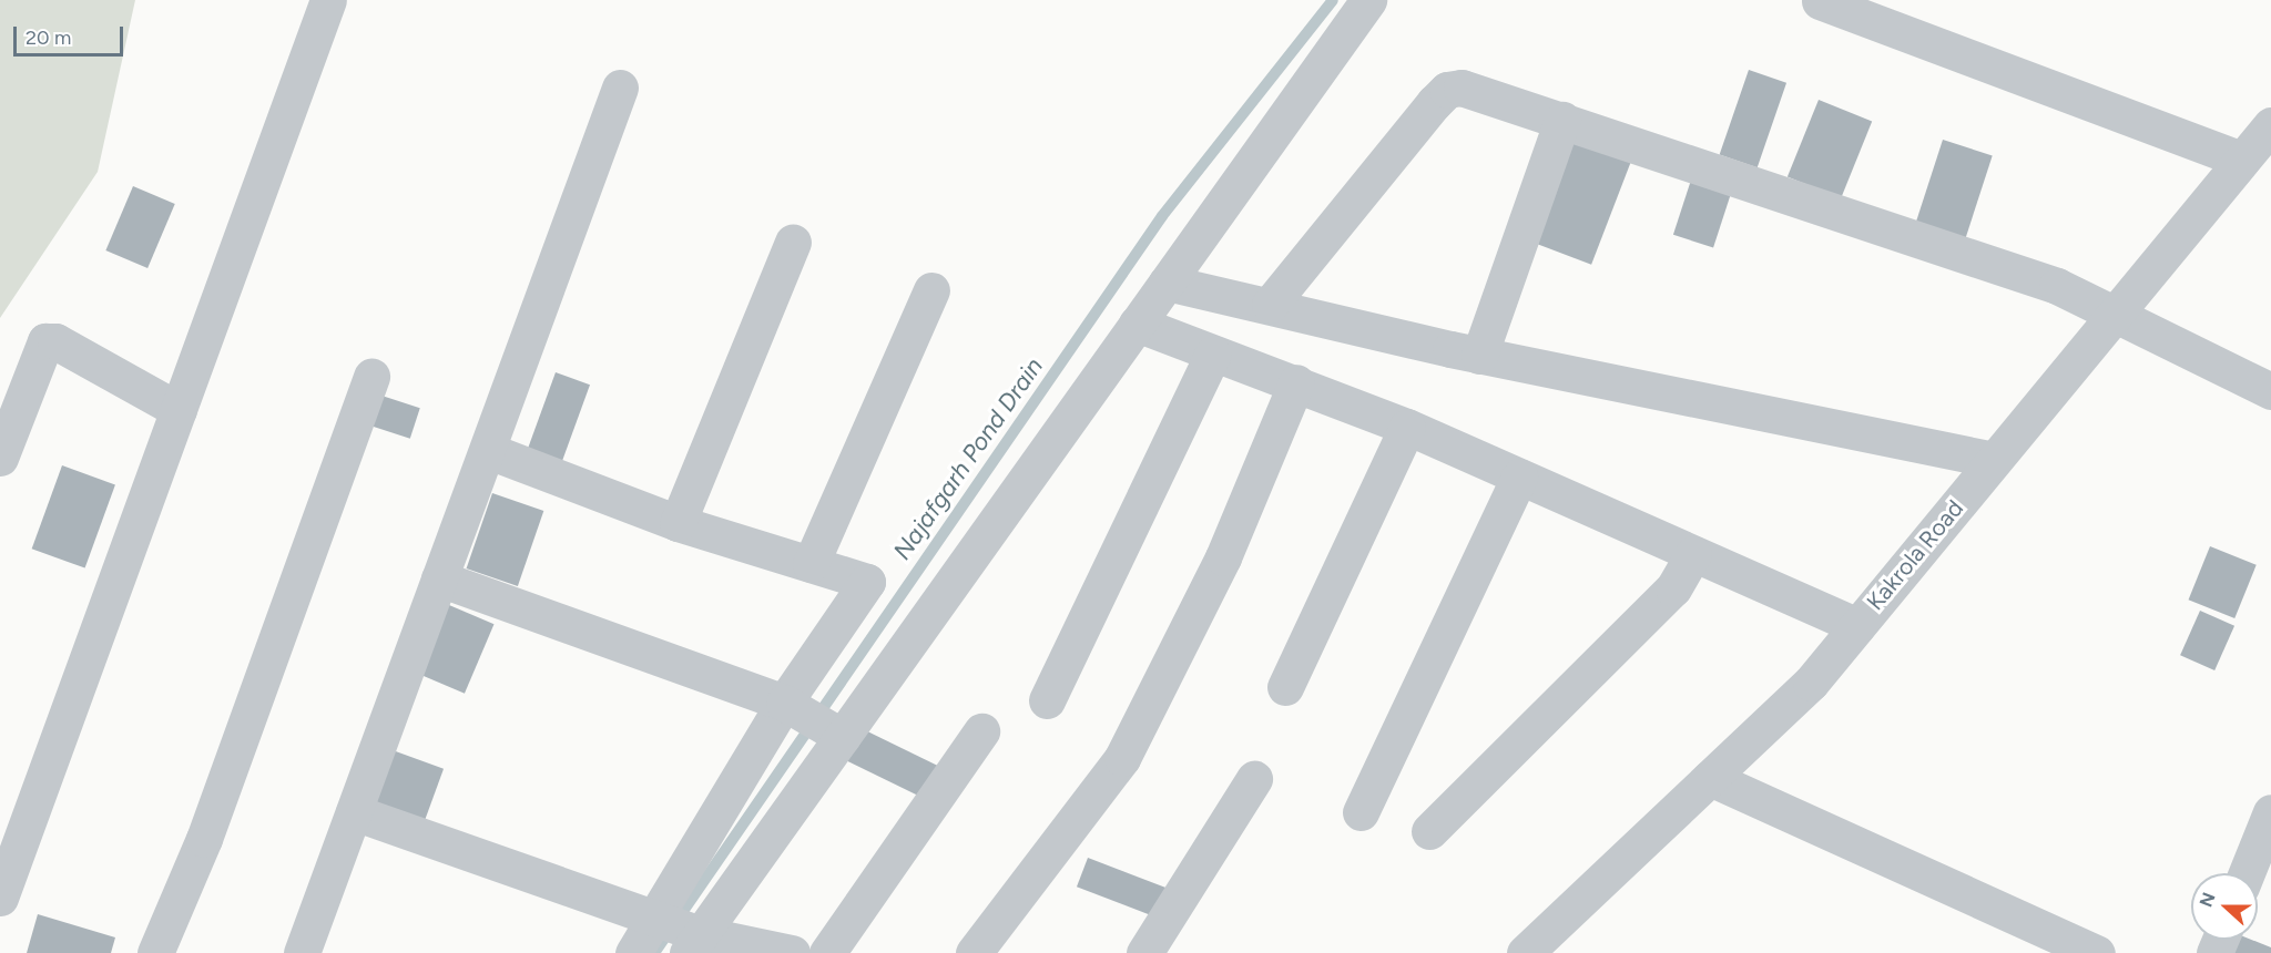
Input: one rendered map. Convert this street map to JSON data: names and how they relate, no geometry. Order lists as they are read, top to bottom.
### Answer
{
  "streets": {
    "street": ["Kakrola Road"]
  },
  "water": ["Najafgarh Pond Drain"],
  "scale_bar": "20 m",
  "north": "left"
}
